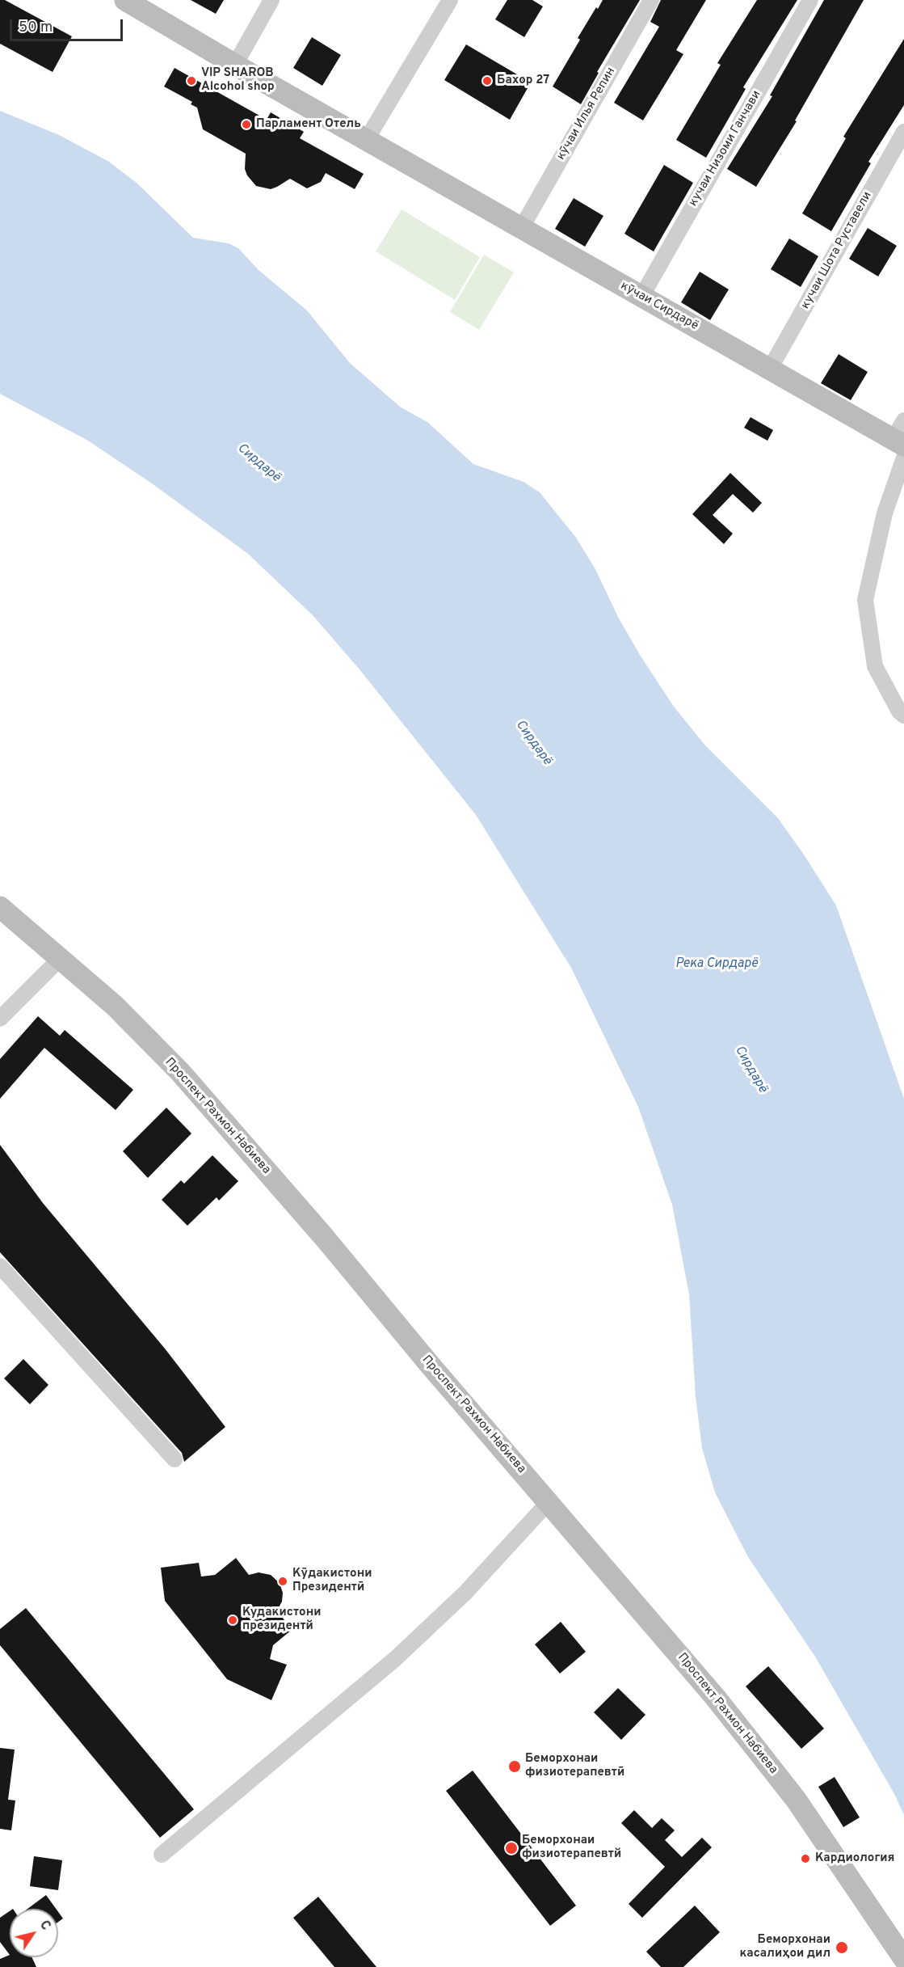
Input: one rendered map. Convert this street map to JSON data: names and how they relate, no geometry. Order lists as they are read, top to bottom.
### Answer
{
  "streets": {
    "main road": ["кӯчаи Сирдарё", "Проспект Рахмон Набиева"],
    "street": ["кӯчаи Илья Репин", "кучаи Низоми Ганчави", "кучаи Шота Руставели"]
  },
  "crossings": [
    ["кӯчаи Илья Репин", "кӯчаи Сирдарё"],
    ["кучаи Низоми Ганчави", "кӯчаи Сирдарё"],
    ["кучаи Шота Руставели", "кӯчаи Сирдарё"]
  ],
  "water": ["Сирдарё", "Река Сирдарё"],
  "places": [
    "VIP SHAROB Alcohol shop",
    "Бахор 27",
    "Парламент Отель",
    "Кӯдакистони Президентӣ",
    "Кудакистони президентй",
    "Беморхонаи физиотерапевтӣ",
    "Беморхонаи физиотерапевтй",
    "Кардиология",
    "Беморхонаи касалиҳои дил"
  ],
  "scale_bar": "50 m",
  "north": "top right"
}
